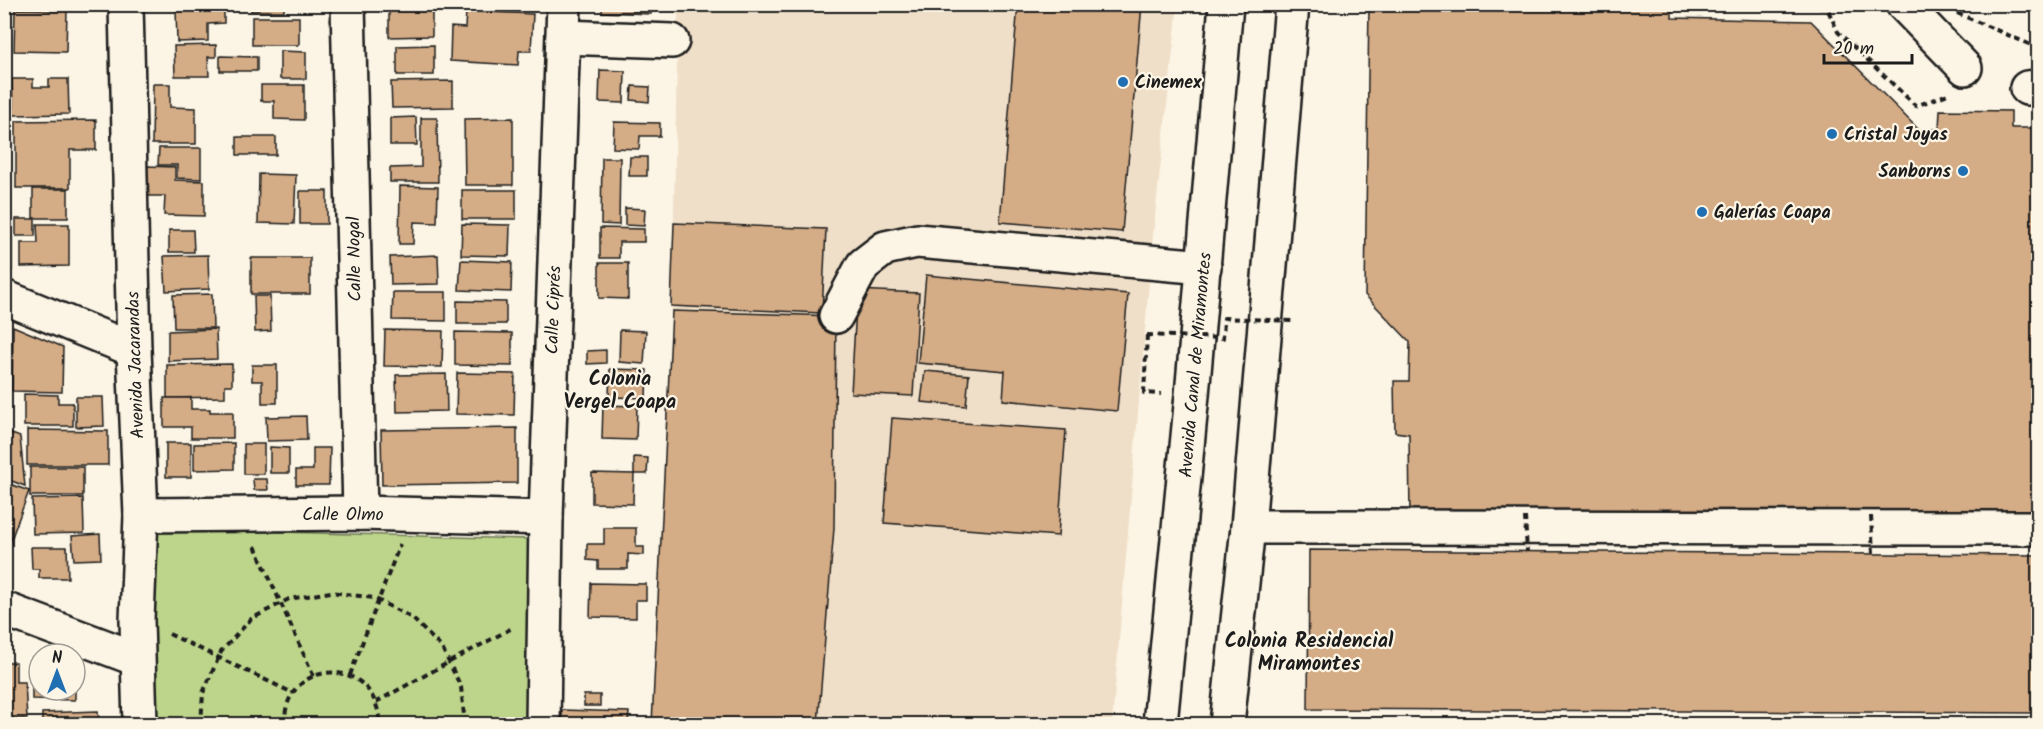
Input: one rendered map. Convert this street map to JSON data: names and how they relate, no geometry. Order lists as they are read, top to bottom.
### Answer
{
  "streets": {
    "street": [
      "Calle Nogal",
      "Calle Ciprés",
      "Avenida Jacarandas",
      "Avenida Canal de Miramontes",
      "Calle Olmo"
    ]
  },
  "crossings": [
    ["Calle Nogal", "Calle Olmo"],
    ["Calle Ciprés", "Calle Olmo"],
    ["Avenida Jacarandas", "Calle Olmo"]
  ],
  "districts": ["Colonia Vergel Coapa", "Colonia Residencial Miramontes"],
  "places": [
    "Cinemex",
    "Cristal Joyas",
    "Sanborns",
    "Galerías Coapa"
  ],
  "scale_bar": "20 m",
  "north": "top"
}
